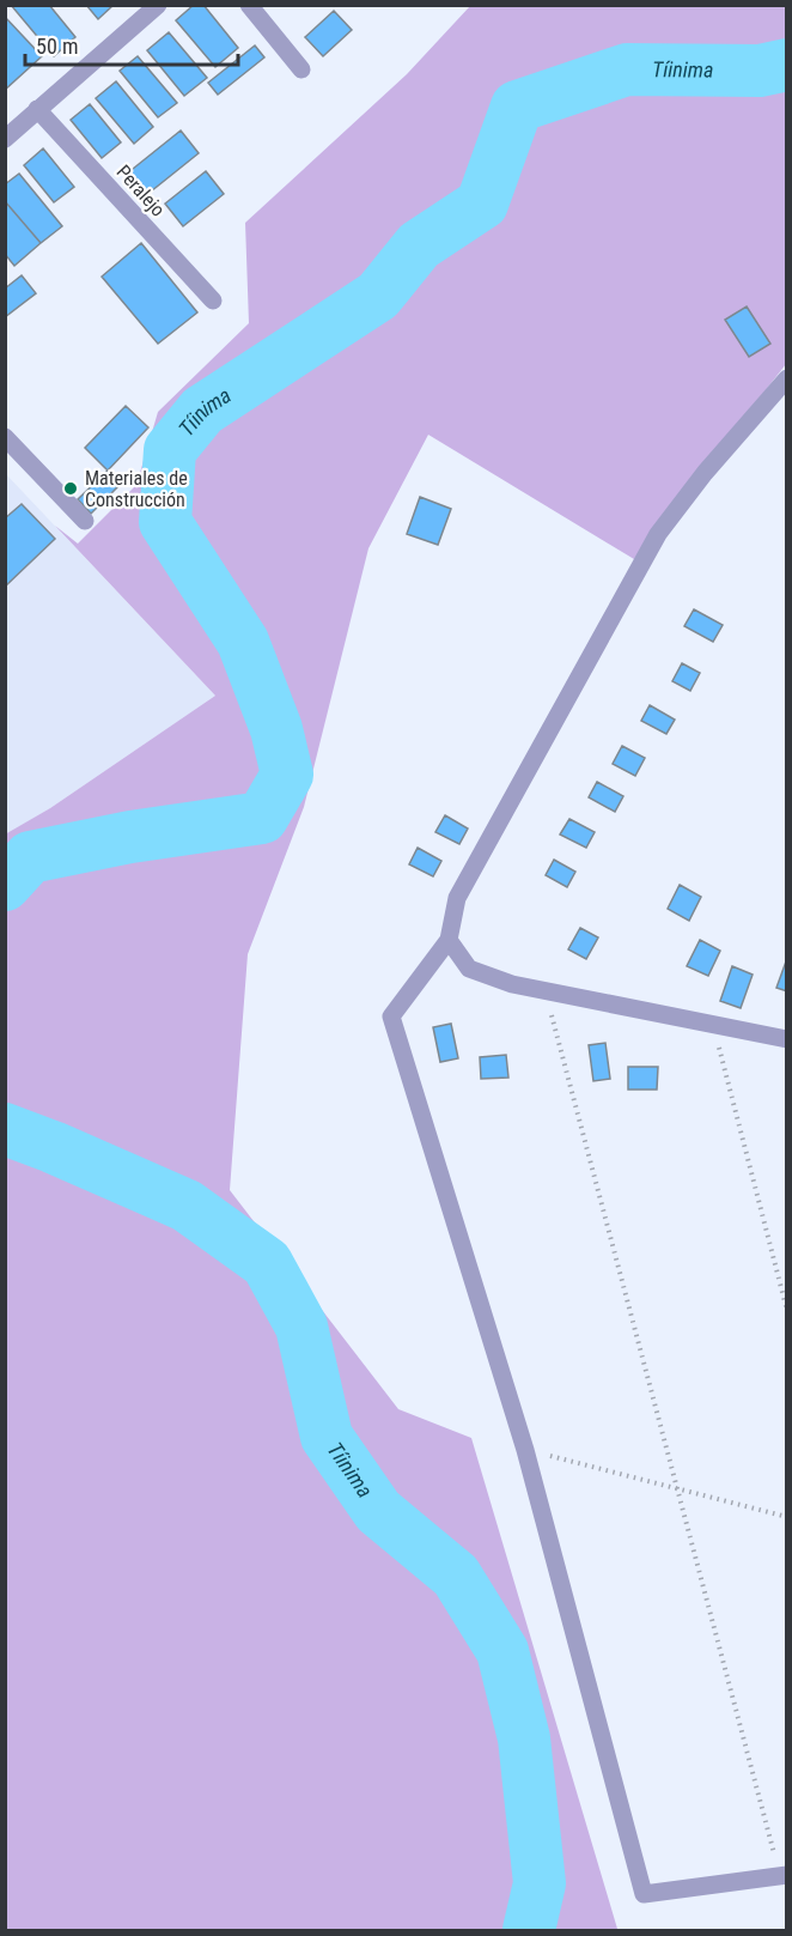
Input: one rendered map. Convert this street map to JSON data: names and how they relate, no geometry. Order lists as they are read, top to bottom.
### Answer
{
  "streets": {
    "street": ["Peralejo"]
  },
  "water": ["Tíinima"],
  "places": ["Materiales de Construcción"],
  "scale_bar": "50 m"
}
